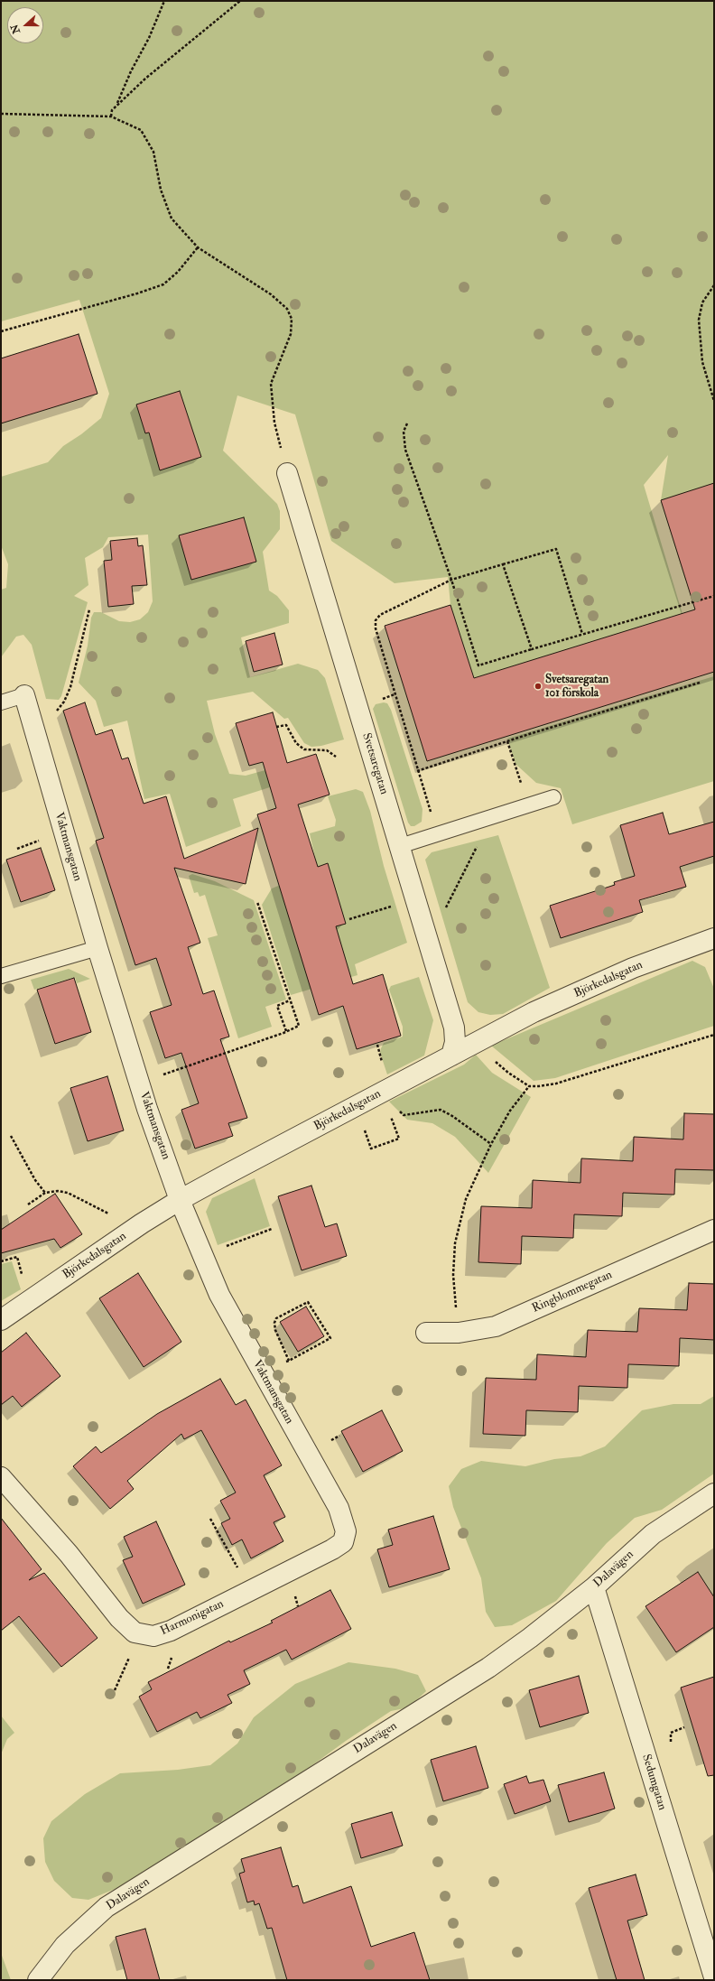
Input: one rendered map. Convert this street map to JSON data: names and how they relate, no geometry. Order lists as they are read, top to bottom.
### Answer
{
  "streets": {
    "street": [
      "Svetsaregatan",
      "Vaktmansgatan",
      "Björkedalsgatan",
      "Ringblommegatan",
      "Dalavägen",
      "Harmonigatan",
      "Sedumgatan"
    ]
  },
  "crossings": [
    ["Svetsaregatan", "Björkedalsgatan"],
    ["Vaktmansgatan", "Björkedalsgatan"],
    ["Vaktmansgatan", "Harmonigatan"],
    ["Dalavägen", "Sedumgatan"]
  ],
  "places": ["Svetsaregatan 101 förskola"],
  "north": "left"
}
